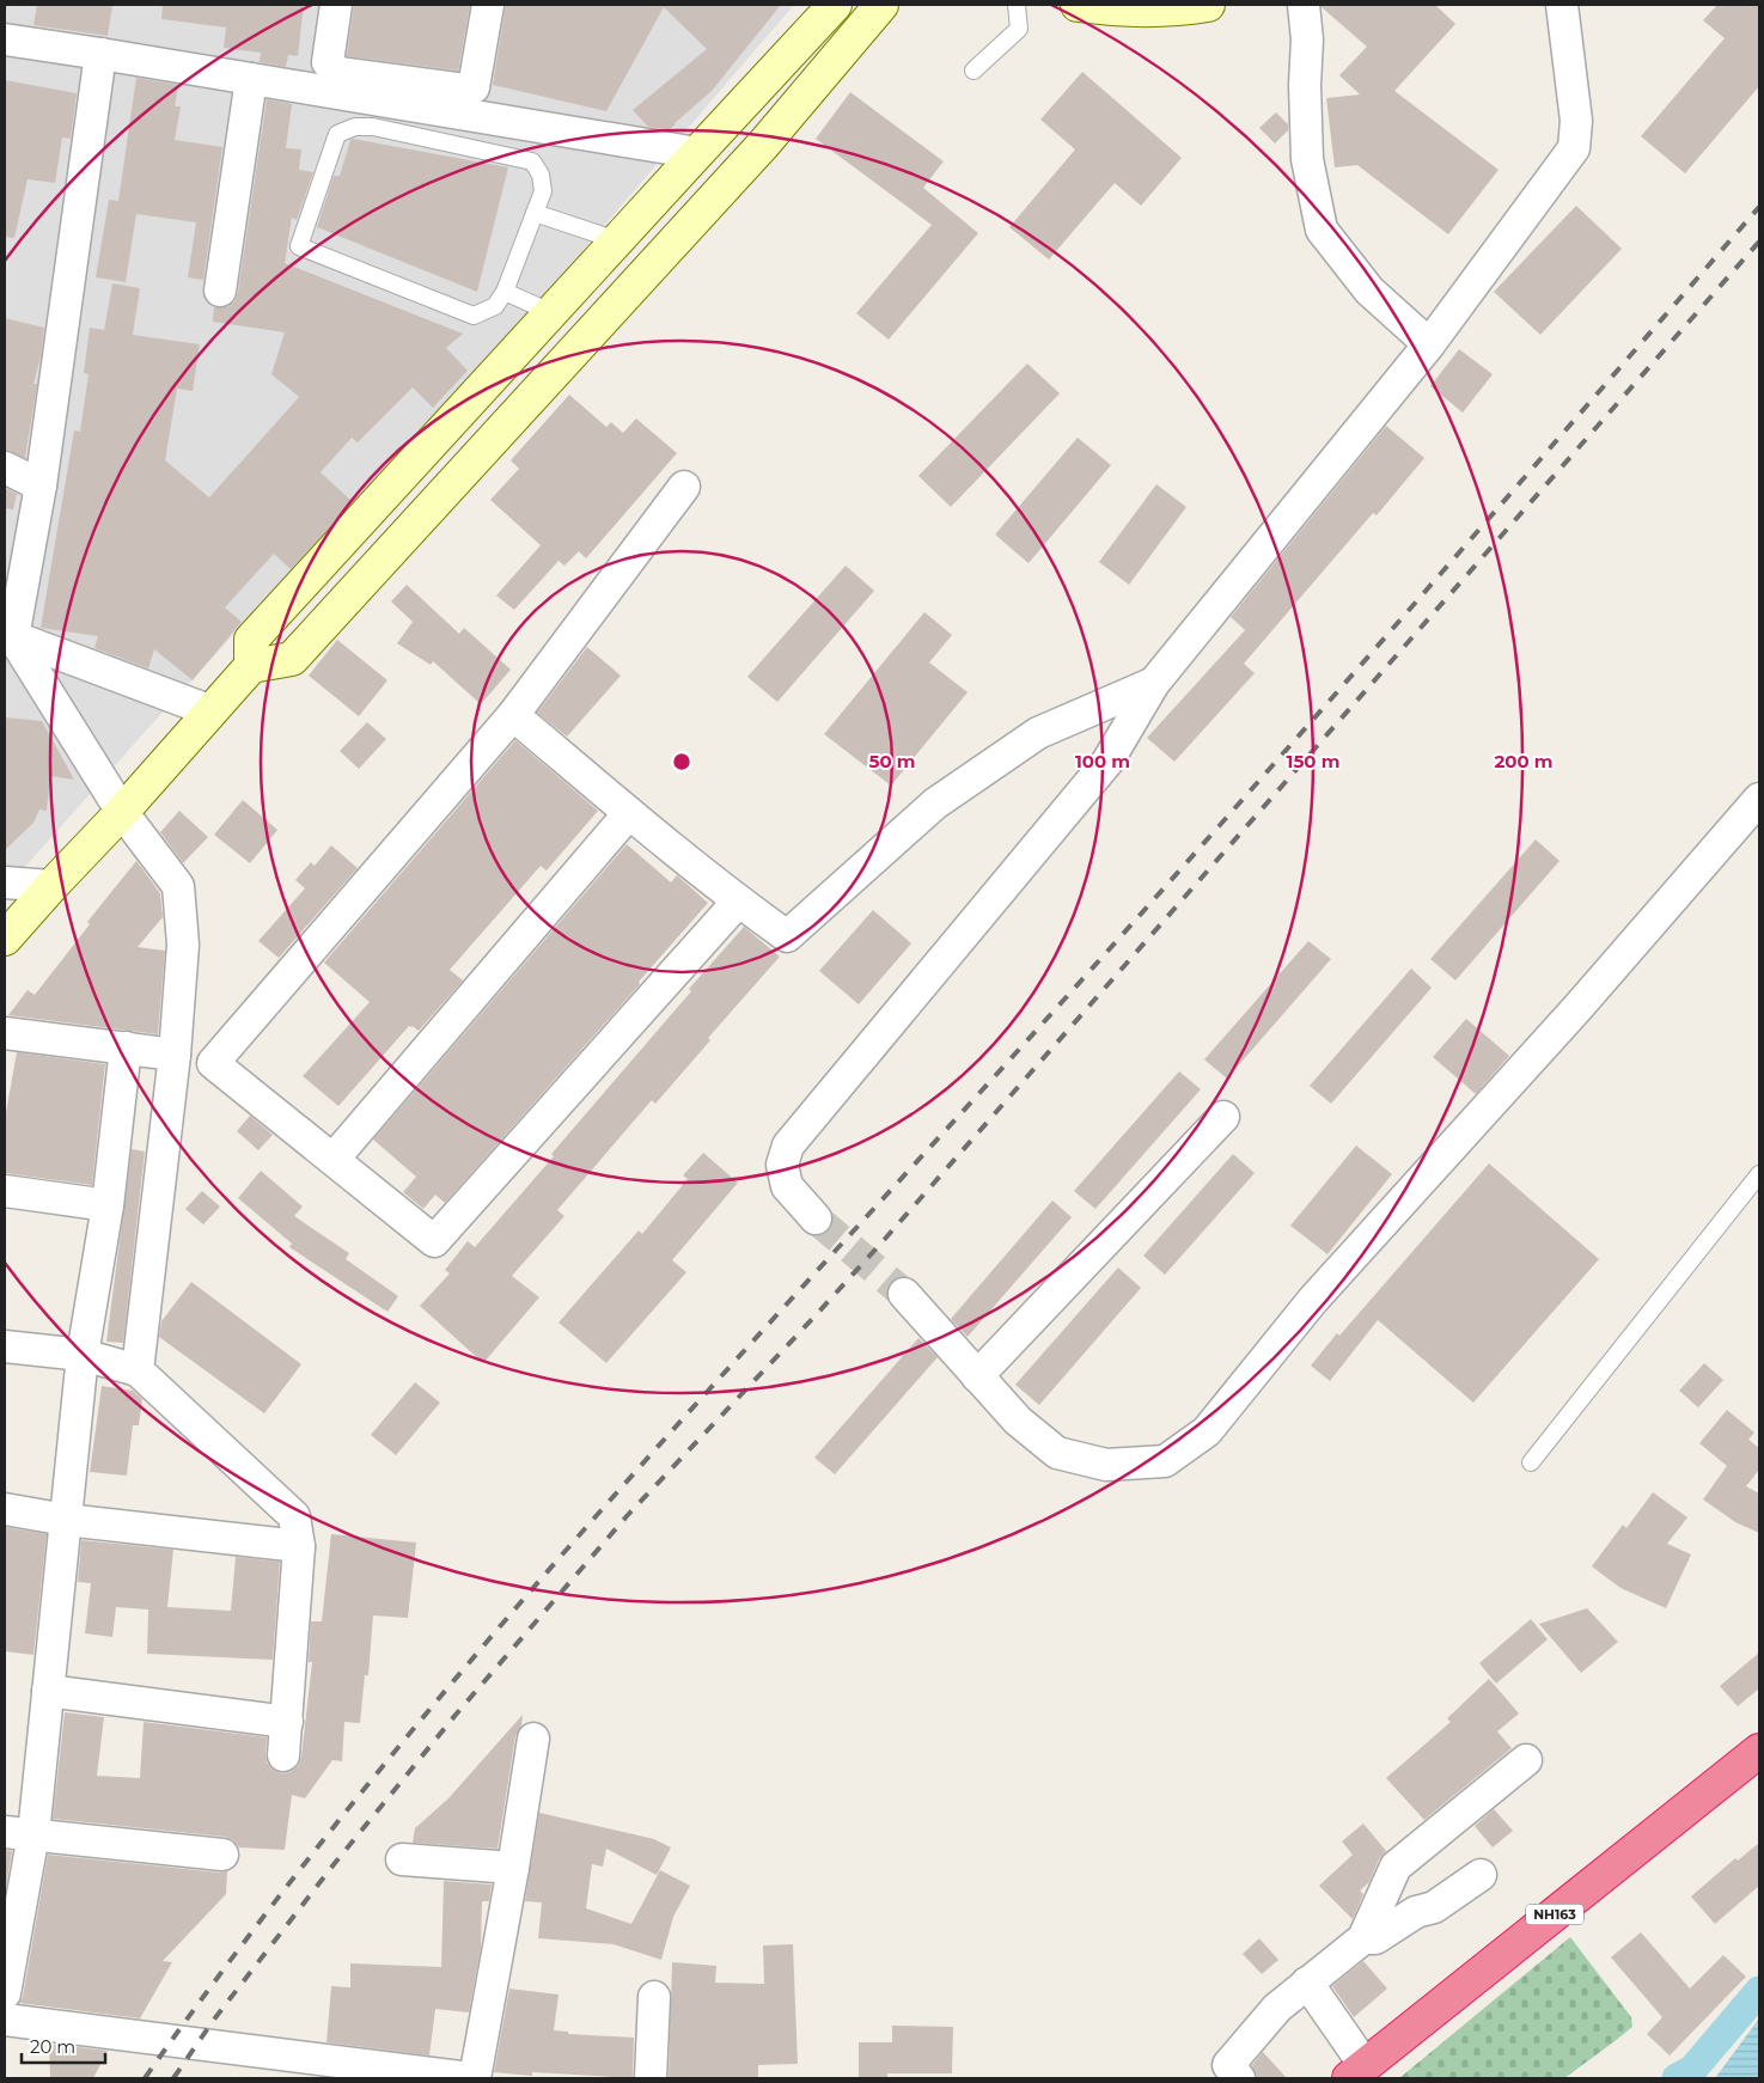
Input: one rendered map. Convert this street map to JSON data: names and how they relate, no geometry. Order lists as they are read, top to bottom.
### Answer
{
  "streets": {
    "highway": ["NH163"]
  },
  "scale_bar": "20 m",
  "rings": [
    "50 m",
    "100 m",
    "150 m",
    "200 m"
  ]
}
